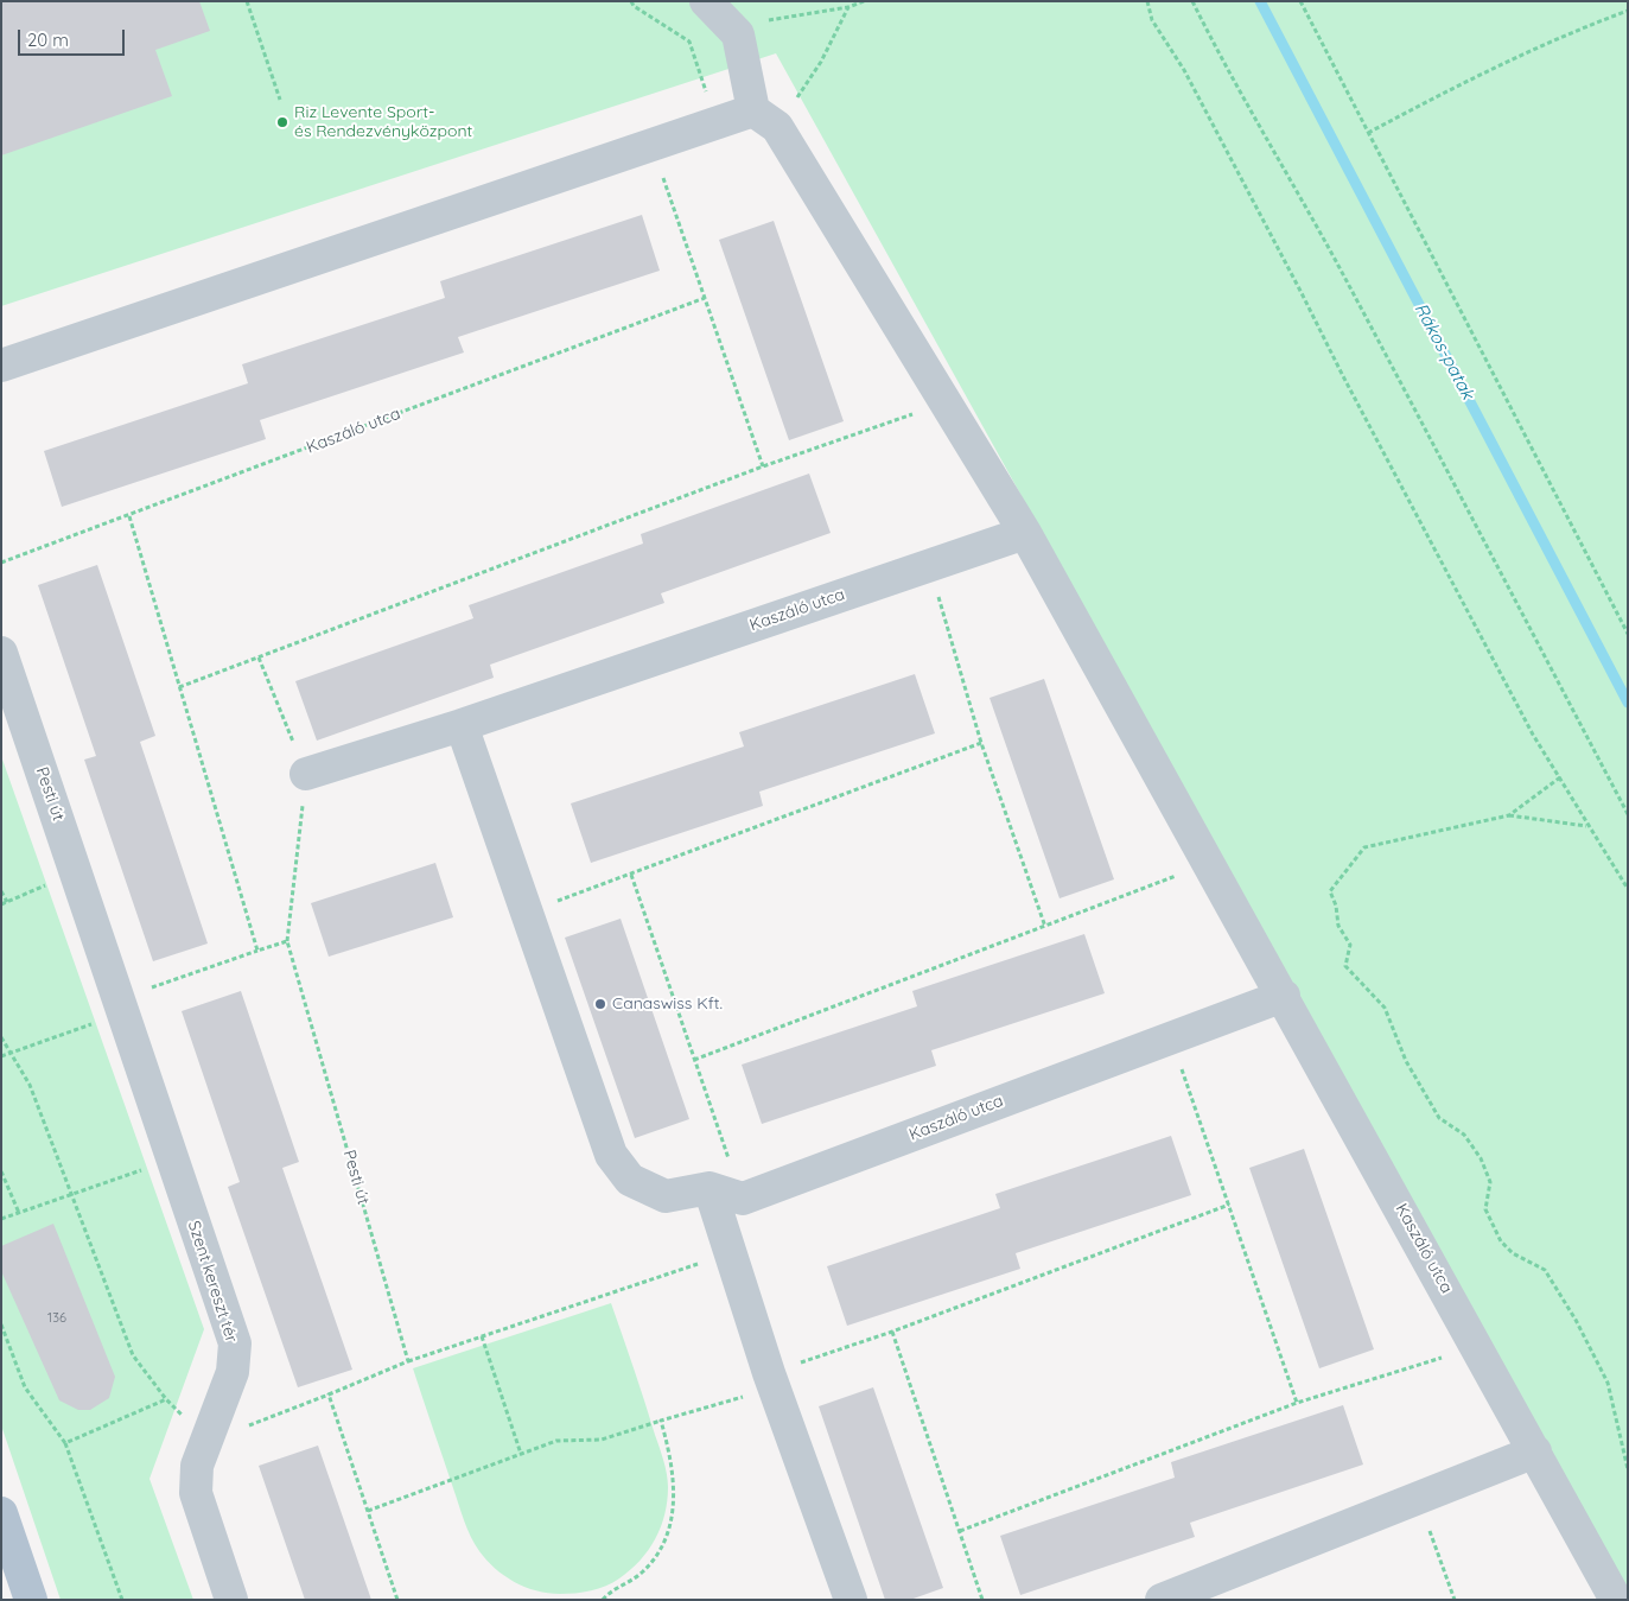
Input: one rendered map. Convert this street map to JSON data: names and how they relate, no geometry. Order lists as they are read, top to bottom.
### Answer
{
  "streets": {
    "street": ["Kaszáló utca", "Pesti út", "Szent kereszt tér"]
  },
  "crossings": [
    ["Pesti út", "Szent kereszt tér"]
  ],
  "water": ["Rákos-patak"],
  "places": ["Riz Levente Sport- és Rendezvényközpont", "Canaswiss Kft."],
  "house_numbers": ["136"],
  "scale_bar": "20 m"
}
